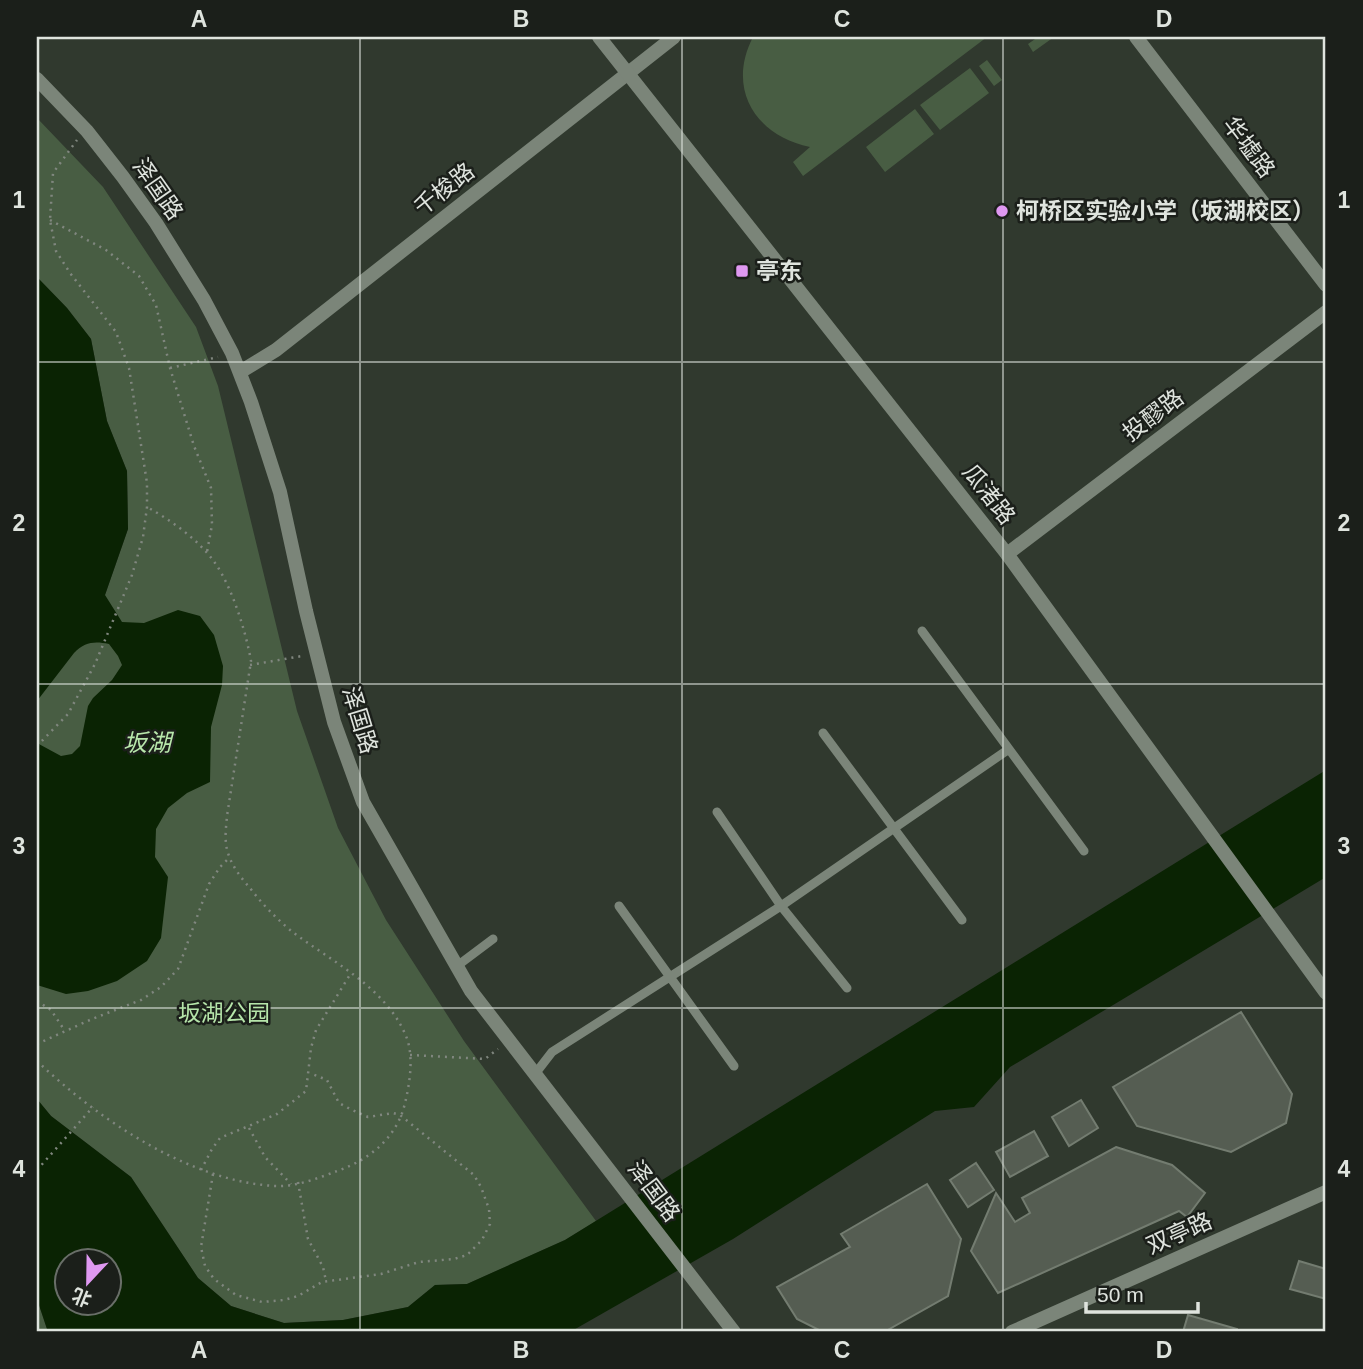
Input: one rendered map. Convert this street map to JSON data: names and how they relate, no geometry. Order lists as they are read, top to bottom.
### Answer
{
  "streets": {
    "street": [
      "华墟路",
      "泽国路",
      "千梭路",
      "投醪路",
      "瓜渚路",
      "双亭路"
    ]
  },
  "crossings": [
    ["泽国路", "千梭路"],
    ["千梭路", "瓜渚路"],
    ["投醪路", "瓜渚路"]
  ],
  "water": ["坂湖"],
  "parks": ["坂湖公园"],
  "places": {
    "other": ["柯桥区实验小学（坂湖校区）"],
    "transit": ["亭东"]
  },
  "scale_bar": "50 m",
  "north": "bottom",
  "grid": {
    "columns": [
      "A",
      "B",
      "C",
      "D"
    ],
    "rows": [
      "1",
      "2",
      "3",
      "4"
    ]
  }
}
